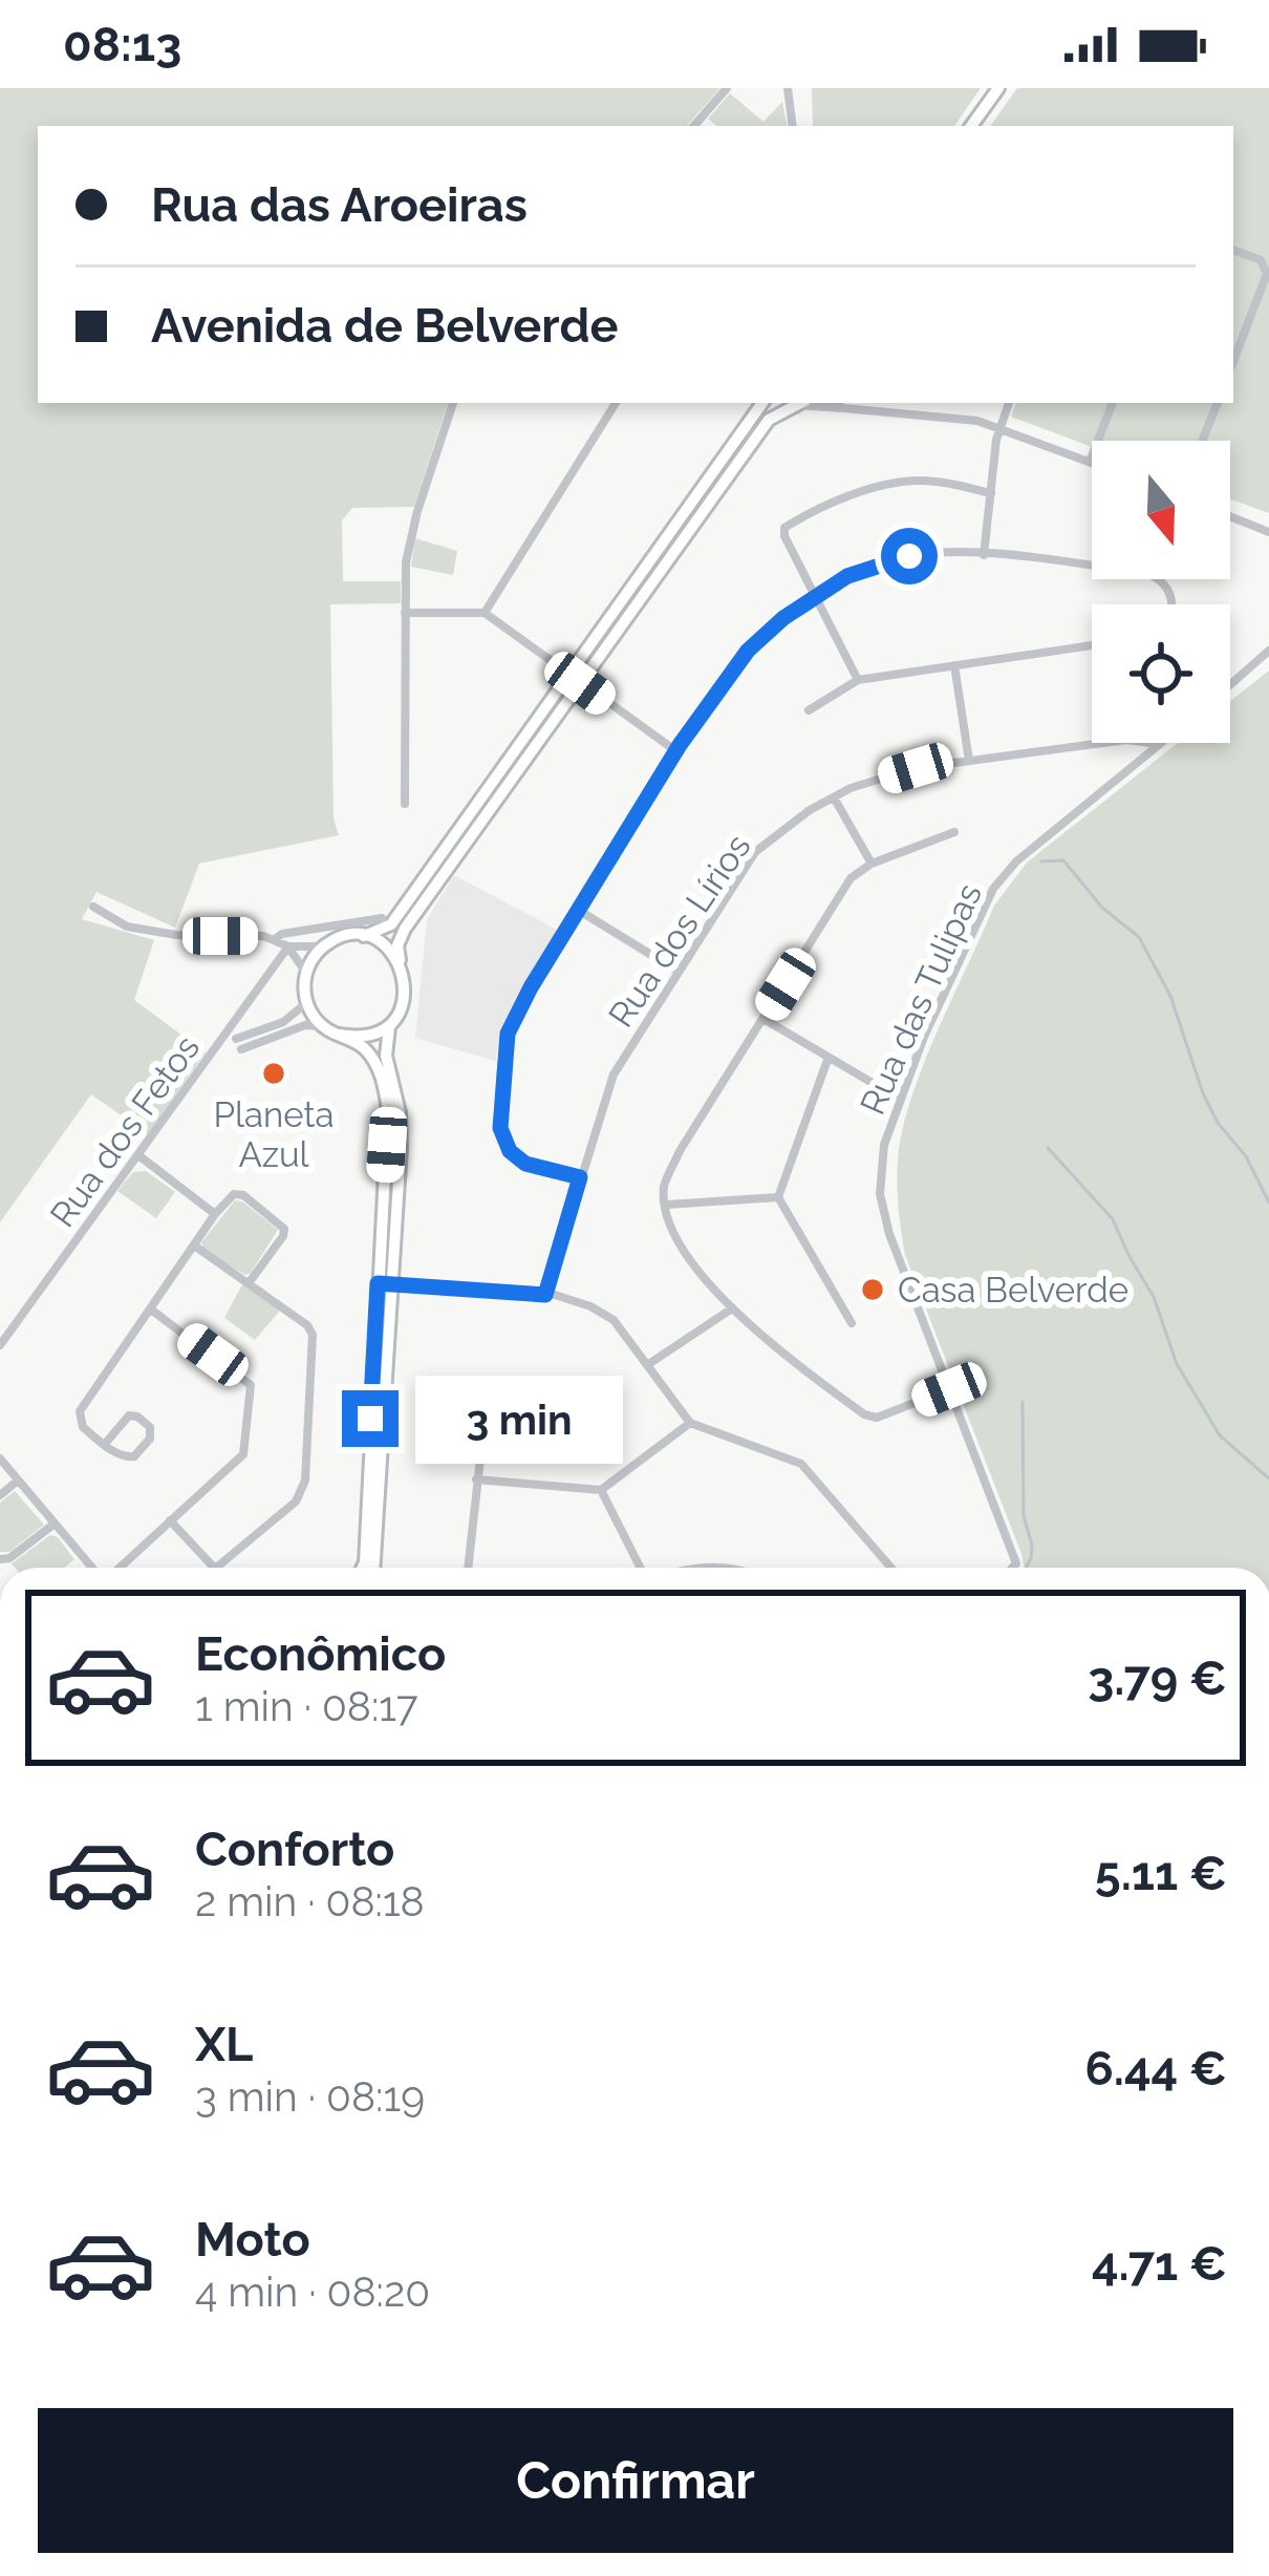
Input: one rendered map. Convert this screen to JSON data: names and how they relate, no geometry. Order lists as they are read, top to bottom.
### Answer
{
  "streets": {
    "street": ["Rua dos Lírios", "Rua das Tulipas", "Rua dos Fetos"]
  },
  "crossings": [
    ["Rua dos Lírios", "Rua das Tulipas"]
  ],
  "places": ["Planeta Azul", "Casa Belverde"],
  "north": "bottom",
  "page": {
    "status": "08:13",
    "banner": ["Rua das Aroeiras", "Avenida de Belverde"],
    "bubble": "3 min",
    "list": [
      {
        "name": "Econômico",
        "note": "1 min · 08:17",
        "value": "3.79 €"
      },
      {
        "name": "Conforto",
        "note": "2 min · 08:18",
        "value": "5.11 €"
      },
      {
        "name": "XL",
        "note": "3 min · 08:19",
        "value": "6.44 €"
      },
      {
        "name": "Moto",
        "note": "4 min · 08:20",
        "value": "4.71 €"
      }
    ],
    "buttons": "Confirmar"
  }
}
